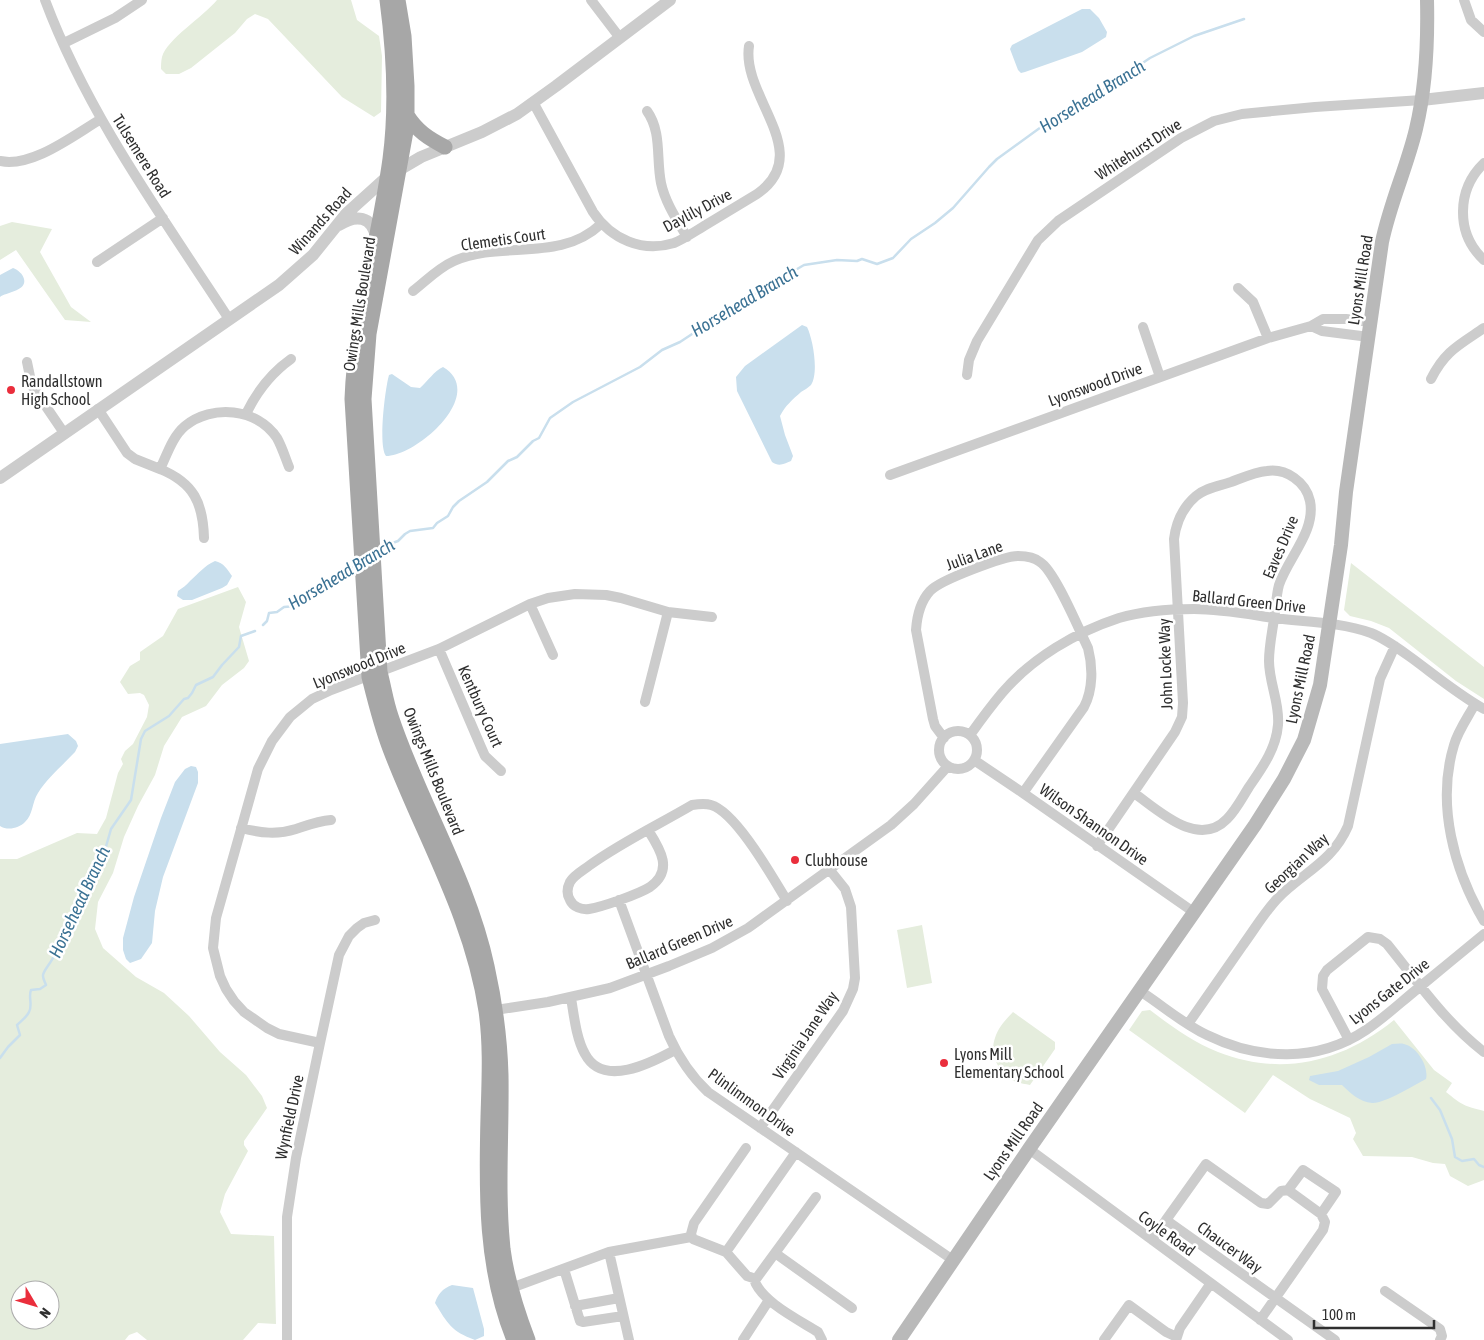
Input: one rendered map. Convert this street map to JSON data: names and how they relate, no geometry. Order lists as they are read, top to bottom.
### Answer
{
  "streets": {
    "main road": ["Lyons Mill Road", "Owings Mills Boulevard"],
    "street": [
      "Whitehurst Drive",
      "Tulsemere Road",
      "Daylily Drive",
      "Winands Road",
      "Clemetis Court",
      "Lyonswood Drive",
      "Eaves Drive",
      "Julia Lane",
      "Ballard Green Drive",
      "John Locke Way",
      "Kentbury Court",
      "Wilson Shannon Drive",
      "Georgian Way",
      "Lyons Gate Drive",
      "Virginia Jane Way",
      "Plinlimmon Drive",
      "Wynfield Drive",
      "Coyle Road",
      "Chaucer Way"
    ]
  },
  "crossings": [
    ["Whitehurst Drive", "Lyons Mill Road"],
    ["Tulsemere Road", "Winands Road"],
    ["Daylily Drive", "Winands Road"],
    ["Daylily Drive", "Clemetis Court"],
    ["Winands Road", "Owings Mills Boulevard"],
    ["Lyons Mill Road", "Lyonswood Drive"],
    ["Lyons Mill Road", "Ballard Green Drive"],
    ["Lyons Mill Road", "Wilson Shannon Drive"],
    ["Lyons Mill Road", "Lyons Gate Drive"],
    ["Lyons Mill Road", "Plinlimmon Drive"],
    ["Lyons Mill Road", "Coyle Road"],
    ["Owings Mills Boulevard", "Lyonswood Drive"],
    ["Owings Mills Boulevard", "Ballard Green Drive"],
    ["Lyonswood Drive", "Kentbury Court"],
    ["Lyonswood Drive", "Wynfield Drive"],
    ["Eaves Drive", "Ballard Green Drive"],
    ["Eaves Drive", "John Locke Way"],
    ["Julia Lane", "Ballard Green Drive"],
    ["Julia Lane", "Wilson Shannon Drive"],
    ["Ballard Green Drive", "John Locke Way"],
    ["Ballard Green Drive", "Wilson Shannon Drive"],
    ["Ballard Green Drive", "Georgian Way"],
    ["Ballard Green Drive", "Virginia Jane Way"],
    ["Ballard Green Drive", "Plinlimmon Drive"],
    ["John Locke Way", "Wilson Shannon Drive"],
    ["Georgian Way", "Lyons Gate Drive"],
    ["Virginia Jane Way", "Plinlimmon Drive"]
  ],
  "water": ["Horsehead Branch"],
  "places": ["Randallstown High School", "Clubhouse", "Lyons Mill Elementary School"],
  "scale_bar": "100 m",
  "north": "bottom right"
}
